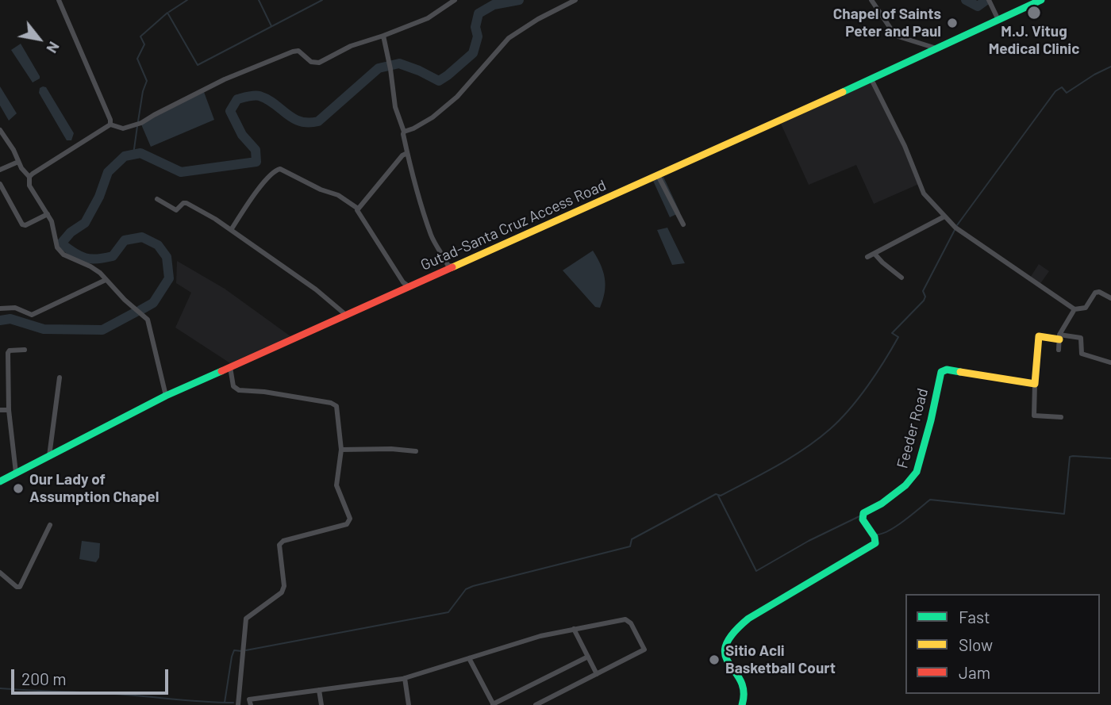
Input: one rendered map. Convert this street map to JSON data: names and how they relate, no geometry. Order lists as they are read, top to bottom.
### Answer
{
  "streets": {
    "main road": ["Gutad-Santa Cruz Access Road", "Feeder Road"]
  },
  "places": [
    "M.J. Vitug Medical Clinic",
    "Chapel of Saints Peter and Paul",
    "Our Lady of Assumption Chapel",
    "Sitio Acli Basketball Court"
  ],
  "legend": ["Fast", "Slow", "Jam"],
  "scale_bar": "200 m",
  "north": "bottom right"
}
